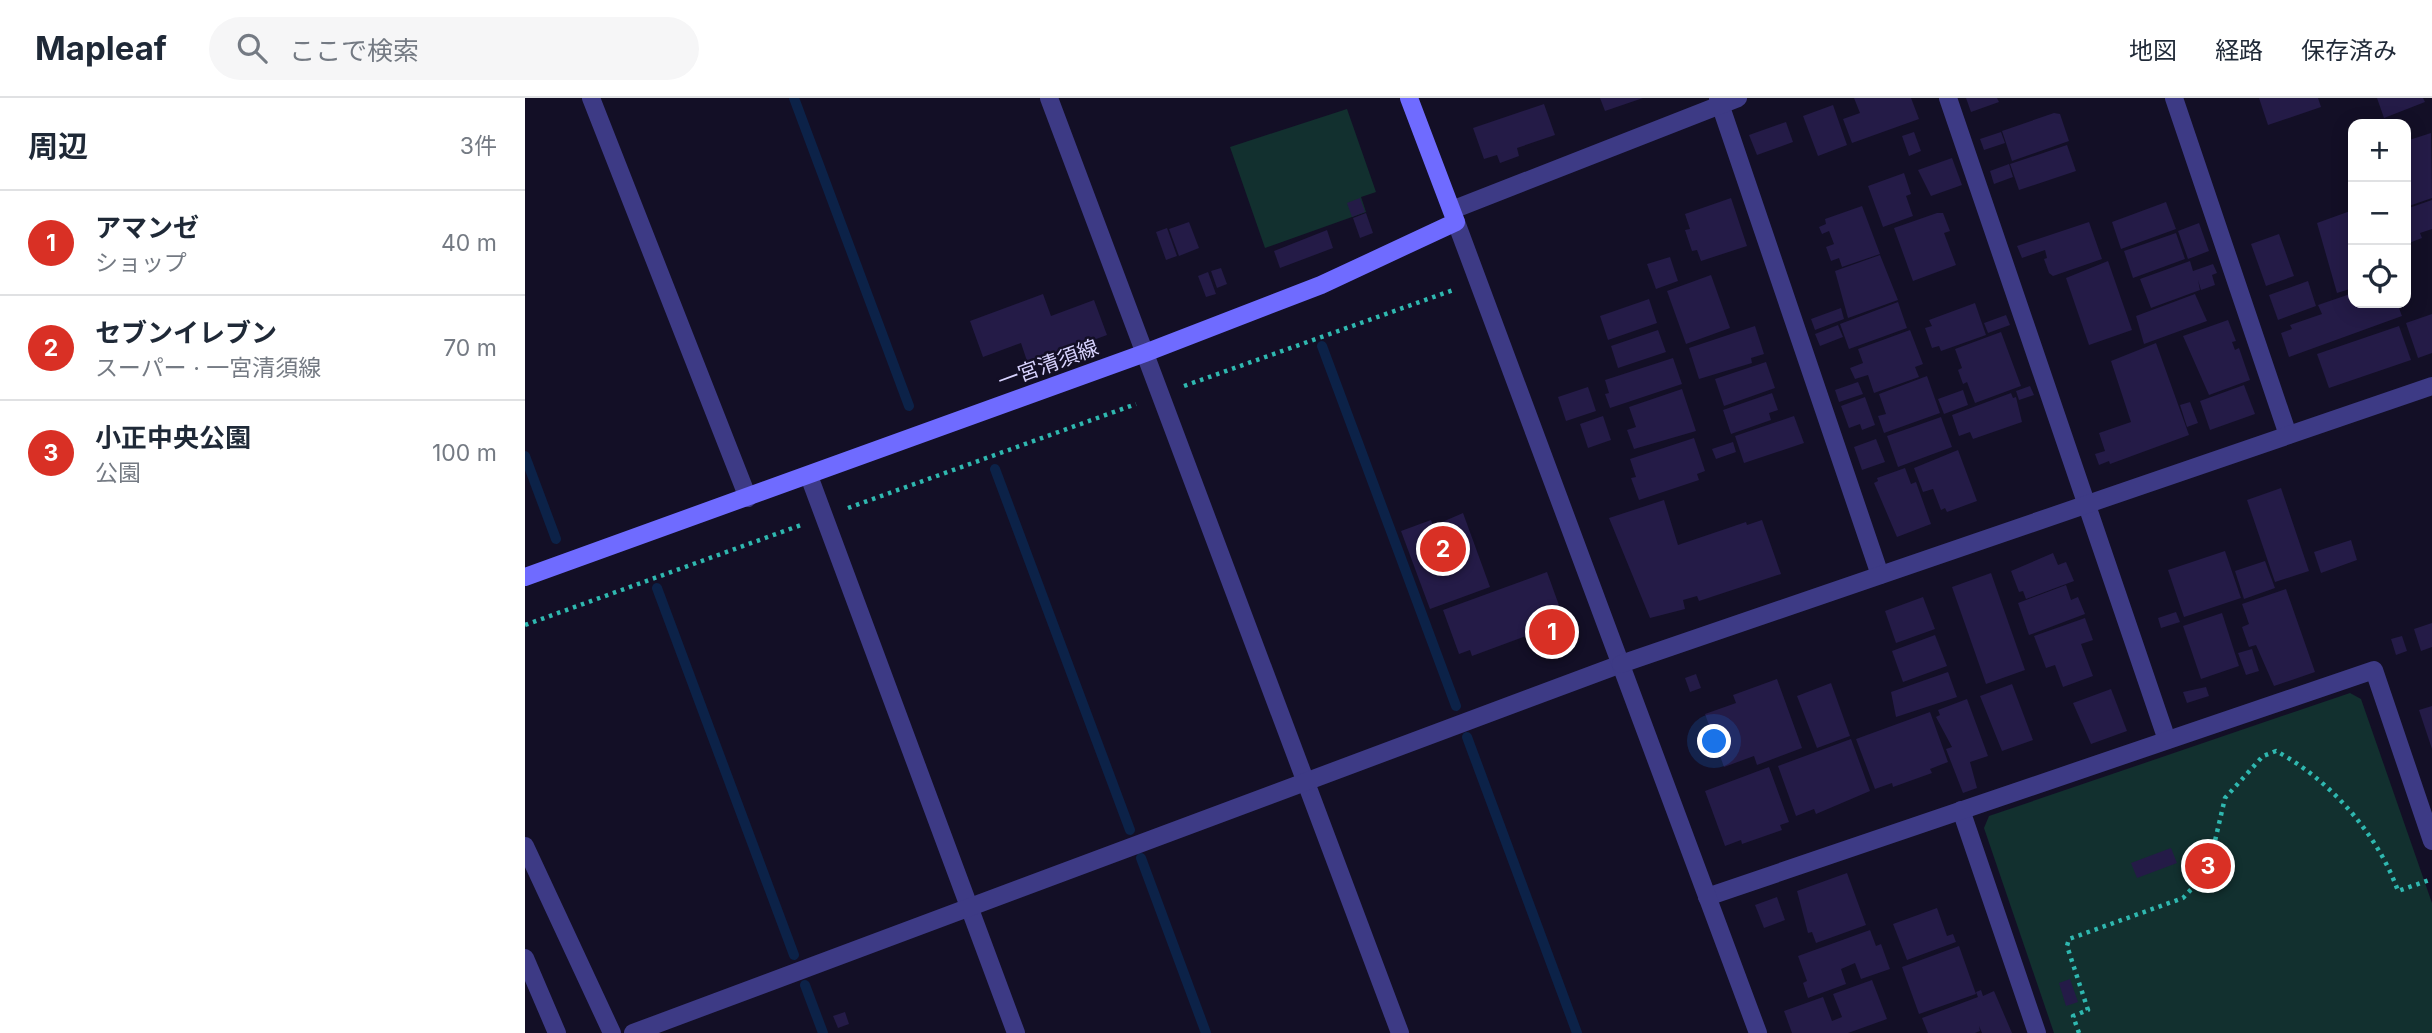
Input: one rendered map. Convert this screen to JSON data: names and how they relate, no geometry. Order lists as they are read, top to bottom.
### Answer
{
  "streets": {
    "main road": ["一宮清須線"]
  },
  "page": {
    "header": "Mapleaf",
    "search": "ここで検索",
    "nav": ["地図", "経路", "保存済み"],
    "heading": ["周辺", "3件"],
    "map_buttons": ["+", "−"],
    "list": [
      {
        "mark": "1",
        "name": "アマンゼ",
        "note": "ショップ",
        "value": "40 m"
      },
      {
        "mark": "2",
        "name": "セブンイレブン",
        "note": "スーパー · 一宮清須線",
        "value": "70 m"
      },
      {
        "mark": "3",
        "name": "小正中央公園",
        "note": "公園",
        "value": "100 m"
      }
    ],
    "pins": ["2", "1", "3"]
  }
}
